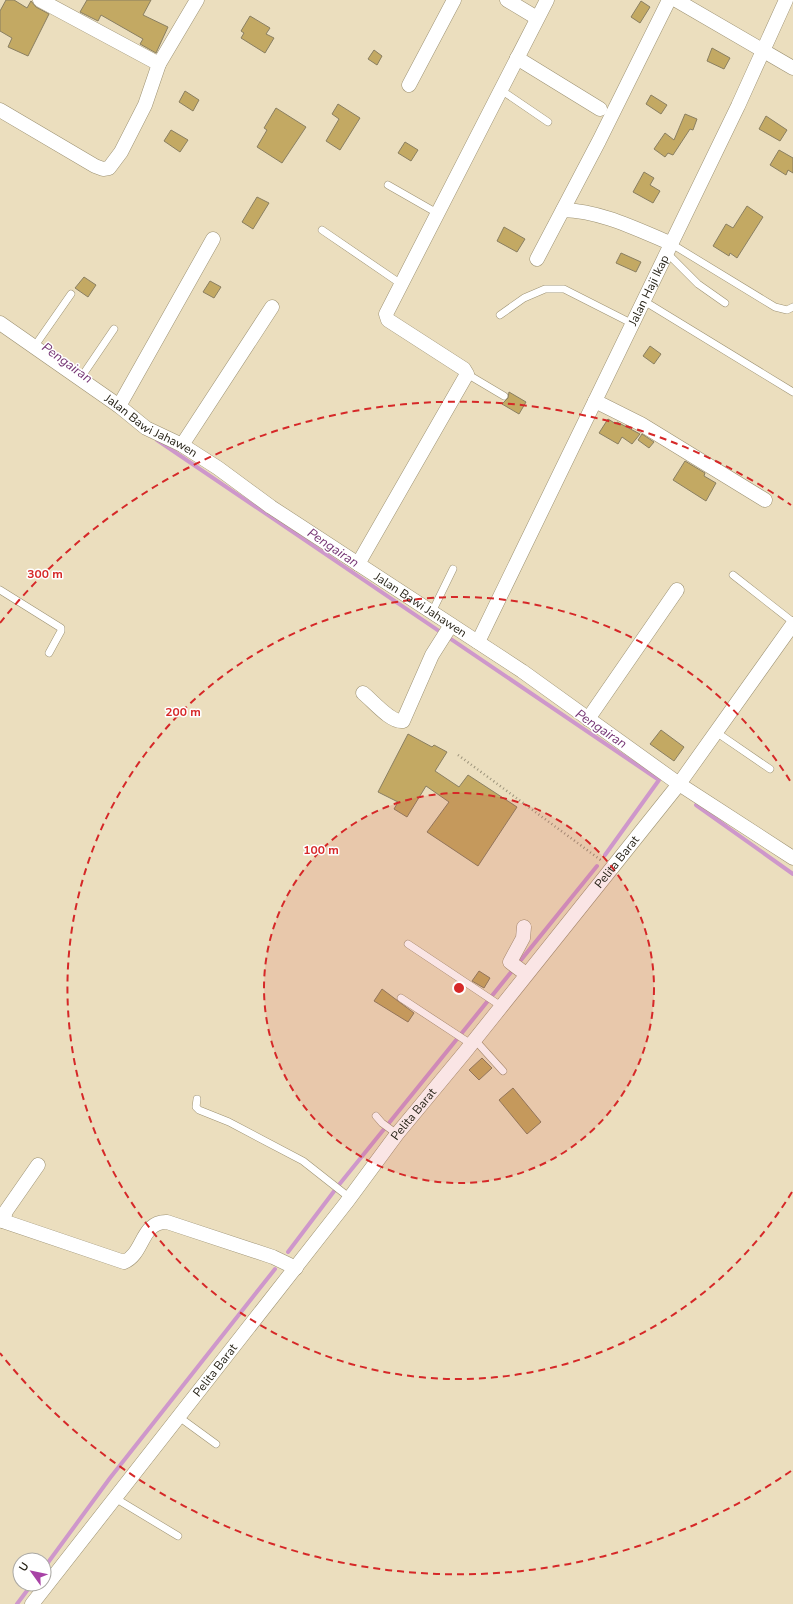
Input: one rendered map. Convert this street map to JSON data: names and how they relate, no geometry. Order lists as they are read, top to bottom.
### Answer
{
  "streets": {
    "street": ["Jalan Haji Ikap", "Jalan Bawi Jahawen", "Pelita Barat"]
  },
  "crossings": [
    ["Jalan Haji Ikap", "Jalan Bawi Jahawen"],
    ["Jalan Bawi Jahawen", "Pelita Barat"]
  ],
  "water": ["Pengairan"],
  "north": "top left",
  "rings": ["300 m", "200 m", "100 m"]
}
